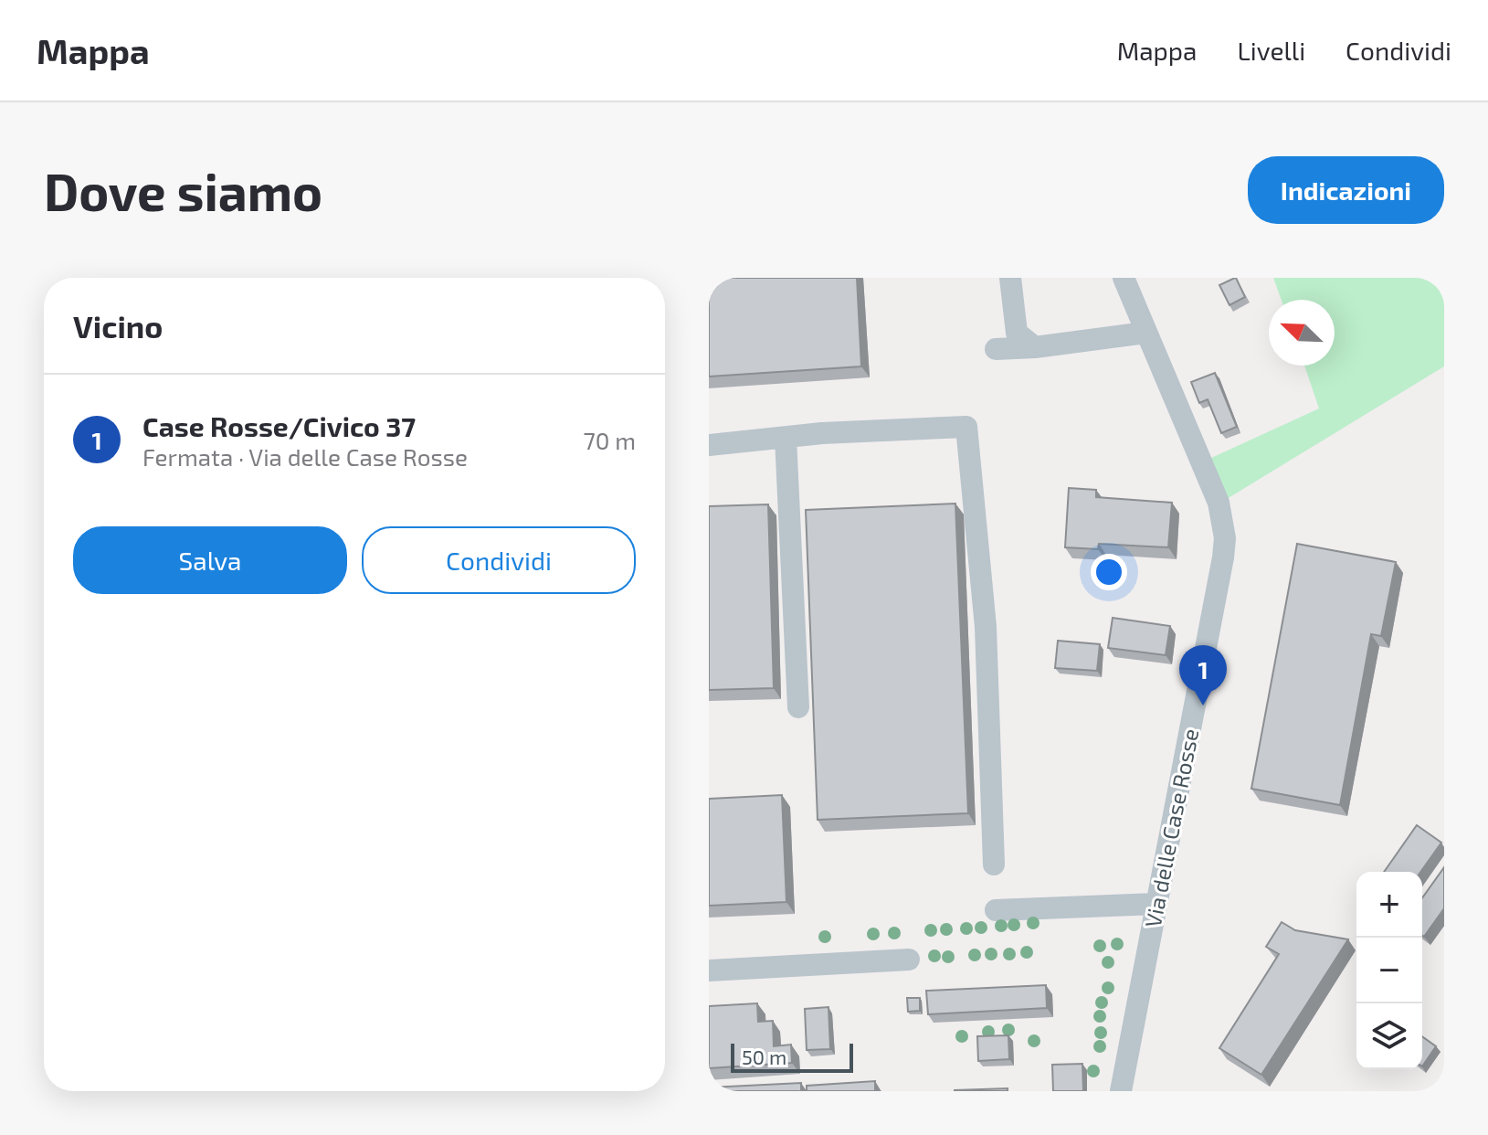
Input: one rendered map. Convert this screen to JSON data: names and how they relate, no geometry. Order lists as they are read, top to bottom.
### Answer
{
  "streets": {
    "street": ["Via delle Case Rosse"]
  },
  "scale_bar": "50 m",
  "north": "top left",
  "page": {
    "header": "Mappa",
    "nav": ["Mappa", "Livelli", "Condividi"],
    "buttons": [
      "Indicazioni",
      ["Salva", "Condividi"]
    ],
    "title": "Dove siamo",
    "heading": "Vicino",
    "list": [
      {
        "mark": "1",
        "name": "Case Rosse/Civico 37",
        "note": "Fermata · Via delle Case Rosse",
        "value": "70 m"
      }
    ],
    "pins": "1",
    "map_buttons": ["+", "−"],
    "scale": "50 m"
  }
}
